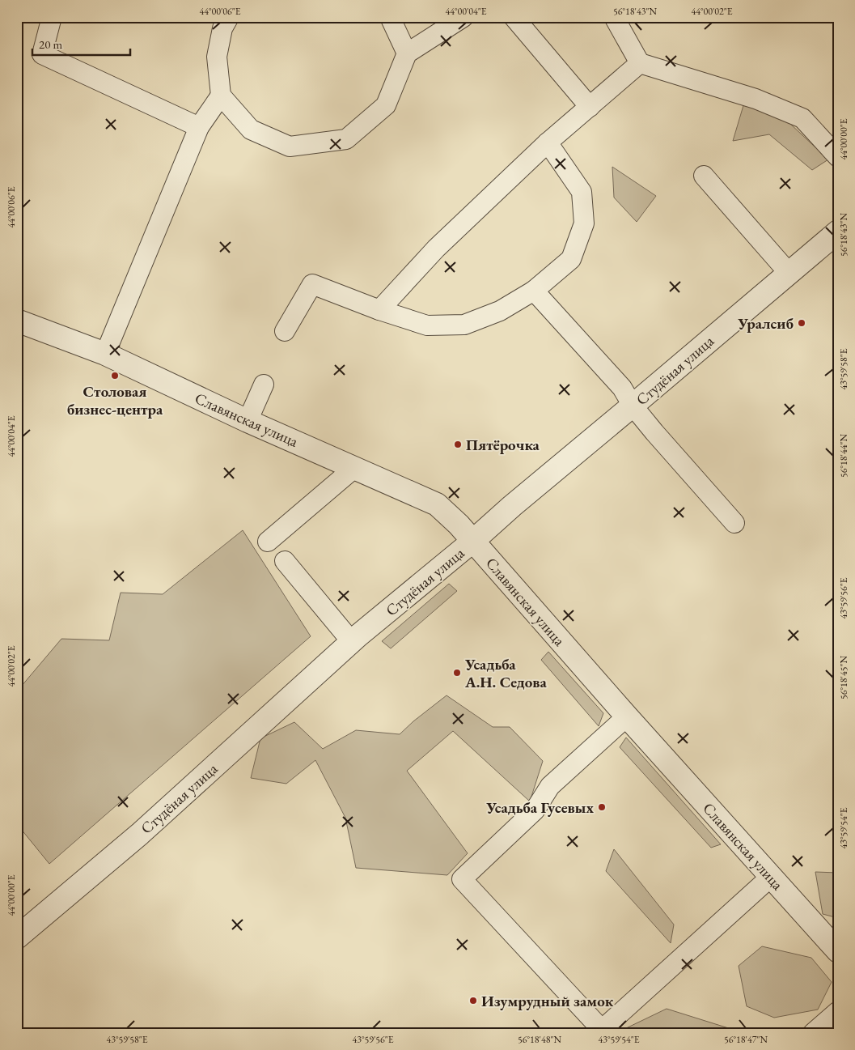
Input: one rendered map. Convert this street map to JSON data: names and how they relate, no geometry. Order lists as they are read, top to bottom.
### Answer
{
  "streets": {
    "street": ["Студёная улица", "Славянская улица"]
  },
  "crossings": [
    ["Студёная улица", "Славянская улица"]
  ],
  "places": [
    "Уралсиб",
    "Столовая бизнес-центра",
    "Пятёрочка",
    "Усадьба А.Н. Седова",
    "Усадьба Гусевых",
    "Изумрудный замок"
  ],
  "scale_bar": "20 m",
  "coordinates": [
    "44°00'06\"E",
    "44°00'04\"E",
    "56°18'43\"N",
    "44°00'02\"E",
    "44°00'00\"E",
    "43°59'58\"E",
    "56°18'44\"N",
    "43°59'56\"E",
    "56°18'45\"N",
    "43°59'54\"E",
    "56°18'48\"N",
    "56°18'47\"N"
  ]
}
